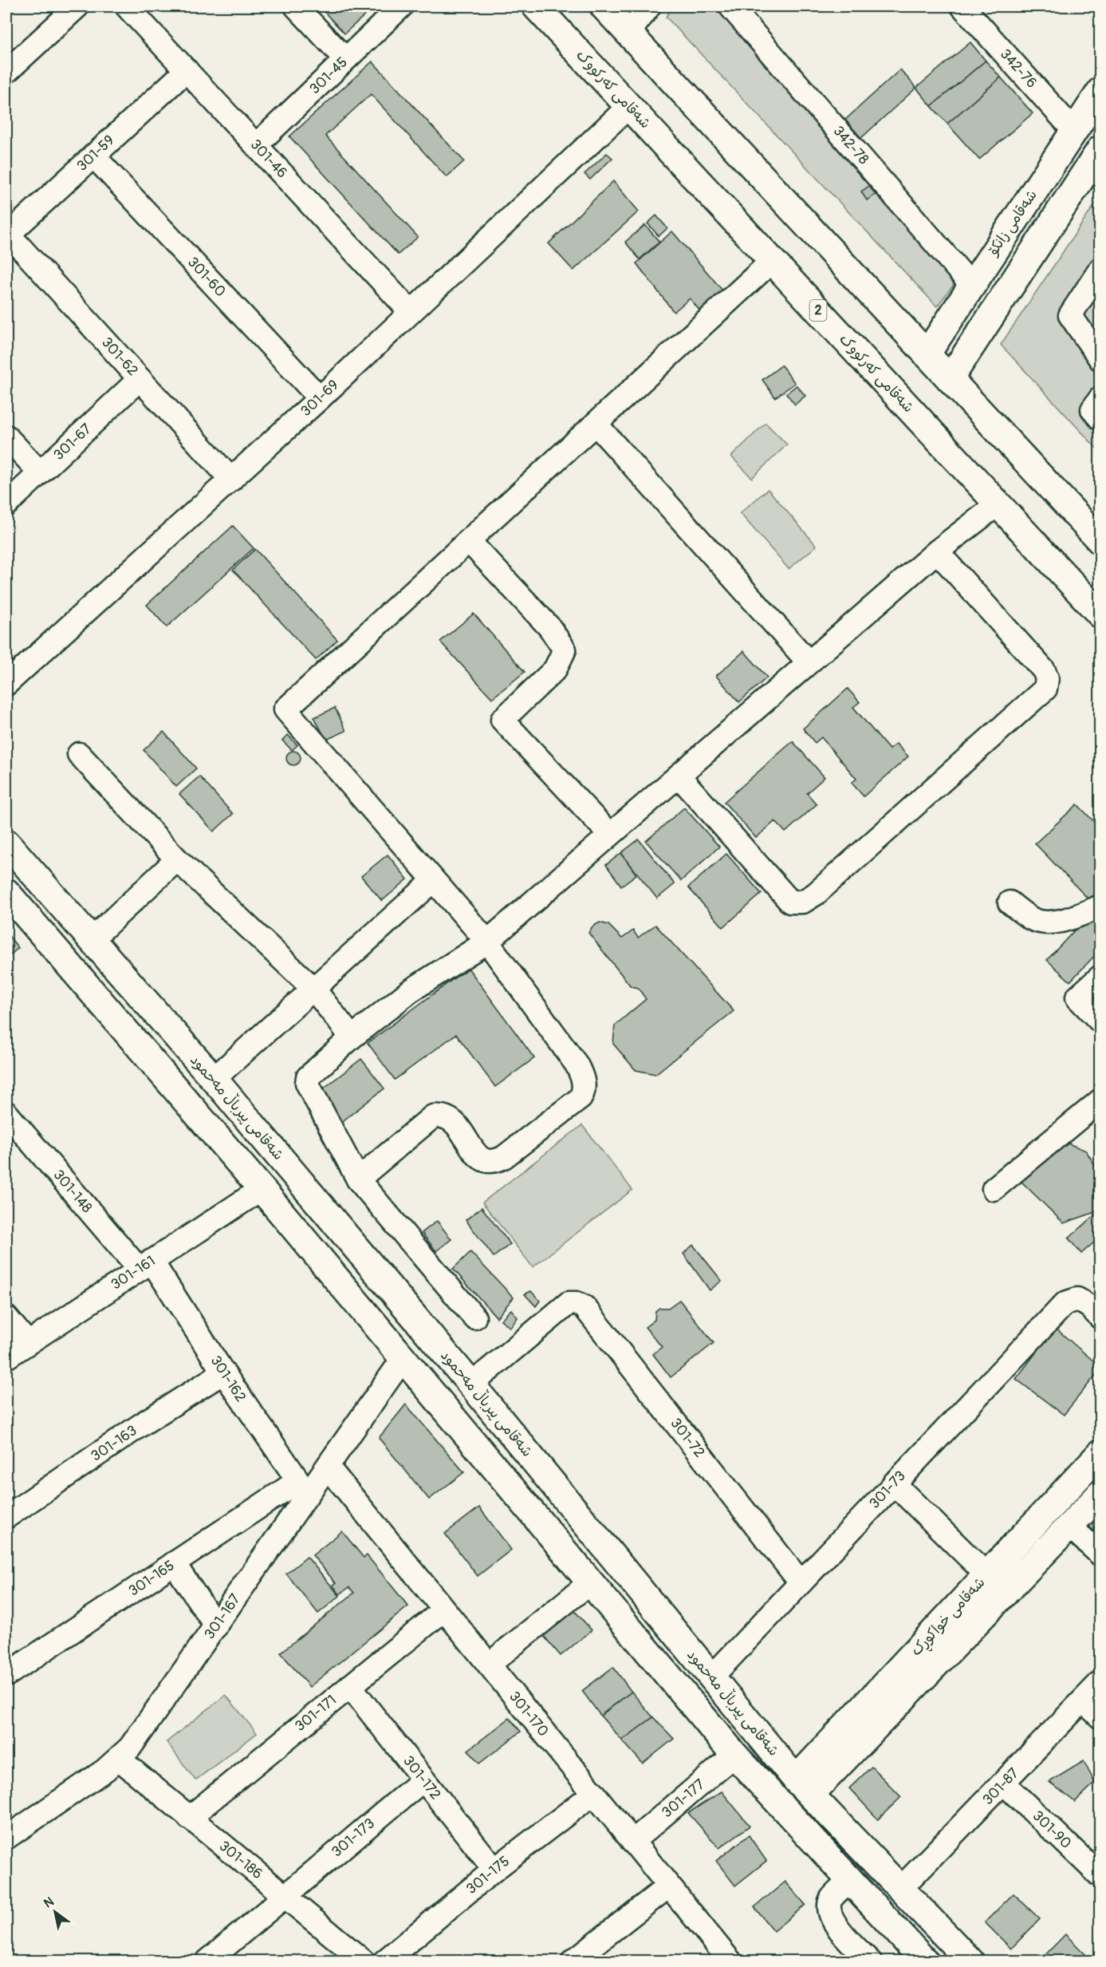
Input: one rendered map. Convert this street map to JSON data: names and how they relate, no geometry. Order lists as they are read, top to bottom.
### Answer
{
  "streets": {
    "main road": [
      "شەقامی کەرکووک",
      "شەقامی زانکۆ",
      "2",
      "شەقامی پیرباڵ مەحمود",
      "شەقامی خواکوڕک"
    ],
    "street": [
      "342-76",
      "301-45",
      "342-78",
      "301-59",
      "301-46",
      "301-60",
      "301-62",
      "301-69",
      "301-67",
      "301-148",
      "301-161",
      "301-162",
      "301-72",
      "301-163",
      "301-73",
      "301-165",
      "301-167",
      "301-171",
      "301-170",
      "301-172",
      "301-87",
      "301-177",
      "301-90",
      "301-173",
      "301-186",
      "301-175"
    ]
  },
  "crossings": [
    ["342-76", "شەقامی زانکۆ"],
    ["301-45", "301-46"],
    ["شەقامی کەرکووک", "301-69"],
    ["342-78", "شەقامی زانکۆ"],
    ["301-59", "301-46"],
    ["301-59", "301-60"],
    ["301-59", "301-62"],
    ["301-46", "301-69"],
    ["301-60", "301-69"],
    ["301-62", "301-69"],
    ["301-62", "301-67"],
    ["شەقامی پیرباڵ مەحمود", "301-72"],
    ["شەقامی پیرباڵ مەحمود", "301-73"],
    ["شەقامی پیرباڵ مەحمود", "شەقامی خواکوڕک"],
    ["شەقامی پیرباڵ مەحمود", "301-87"],
    ["301-148", "301-161"],
    ["301-148", "301-162"],
    ["301-161", "301-162"],
    ["301-162", "301-163"],
    ["301-162", "301-165"],
    ["301-162", "301-167"],
    ["301-72", "301-73"],
    ["301-165", "301-167"],
    ["301-167", "301-170"],
    ["301-167", "301-186"],
    ["301-171", "301-170"],
    ["301-171", "301-172"],
    ["301-171", "301-186"],
    ["301-170", "301-177"],
    ["301-170", "301-175"],
    ["301-172", "301-173"],
    ["301-172", "301-175"],
    ["301-87", "301-90"],
    ["301-173", "301-186"]
  ],
  "north": "top left"
}
